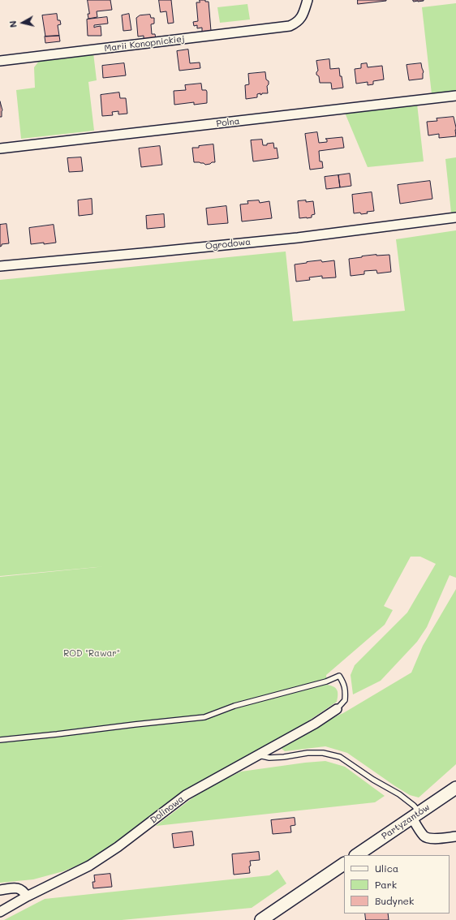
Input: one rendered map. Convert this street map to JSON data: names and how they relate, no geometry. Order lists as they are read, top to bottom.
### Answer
{
  "streets": {
    "street": [
      "Marii Konopnickiej",
      "Polna",
      "Ogrodowa",
      "Dolinowa",
      "Partyzantów"
    ]
  },
  "parks": ["ROD \"Rawar\""],
  "legend": ["Ulica", "Park", "Budynek"],
  "north": "left"
}
